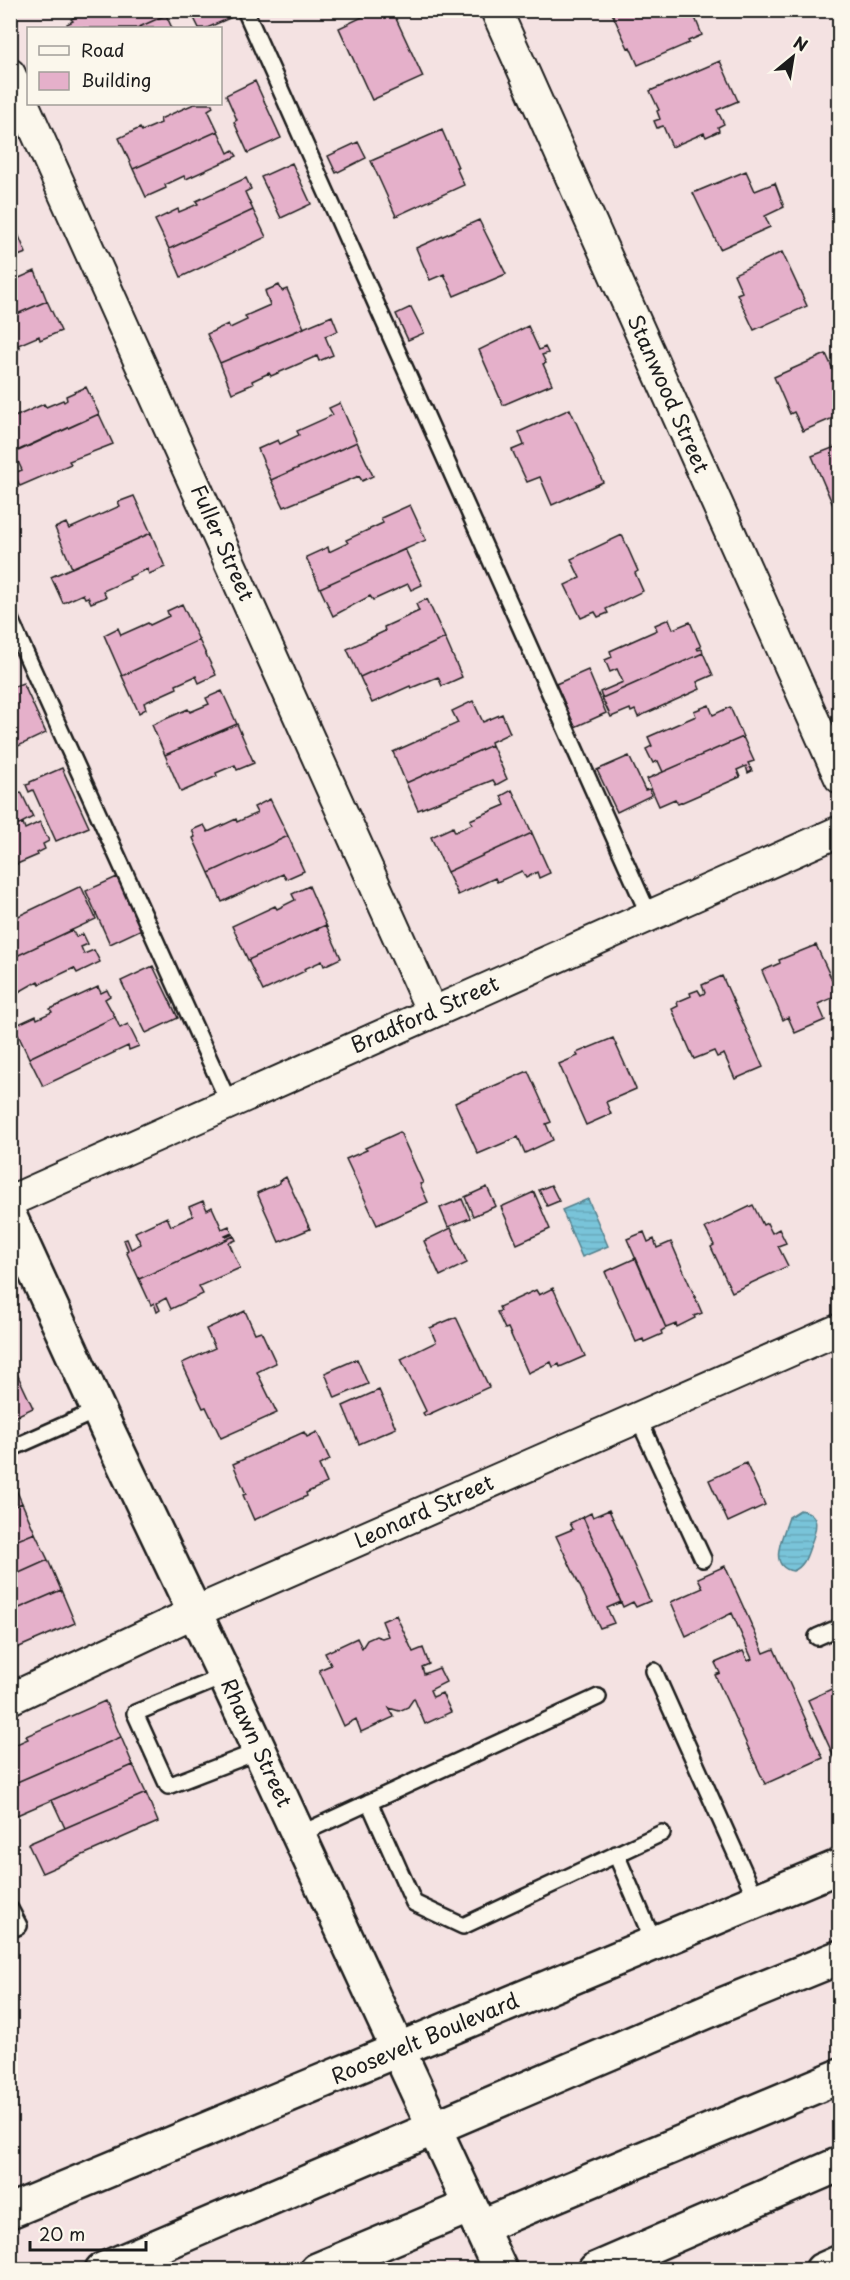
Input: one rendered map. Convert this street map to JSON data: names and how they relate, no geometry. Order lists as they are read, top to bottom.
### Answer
{
  "streets": {
    "main road": ["Rhawn Street", "Roosevelt Boulevard"],
    "street": [
      "Stanwood Street",
      "Fuller Street",
      "Bradford Street",
      "Leonard Street"
    ]
  },
  "crossings": [
    ["Fuller Street", "Bradford Street"],
    ["Leonard Street", "Rhawn Street"],
    ["Rhawn Street", "Roosevelt Boulevard"]
  ],
  "legend": ["Road", "Building"],
  "scale_bar": "20 m",
  "north": "top right"
}
